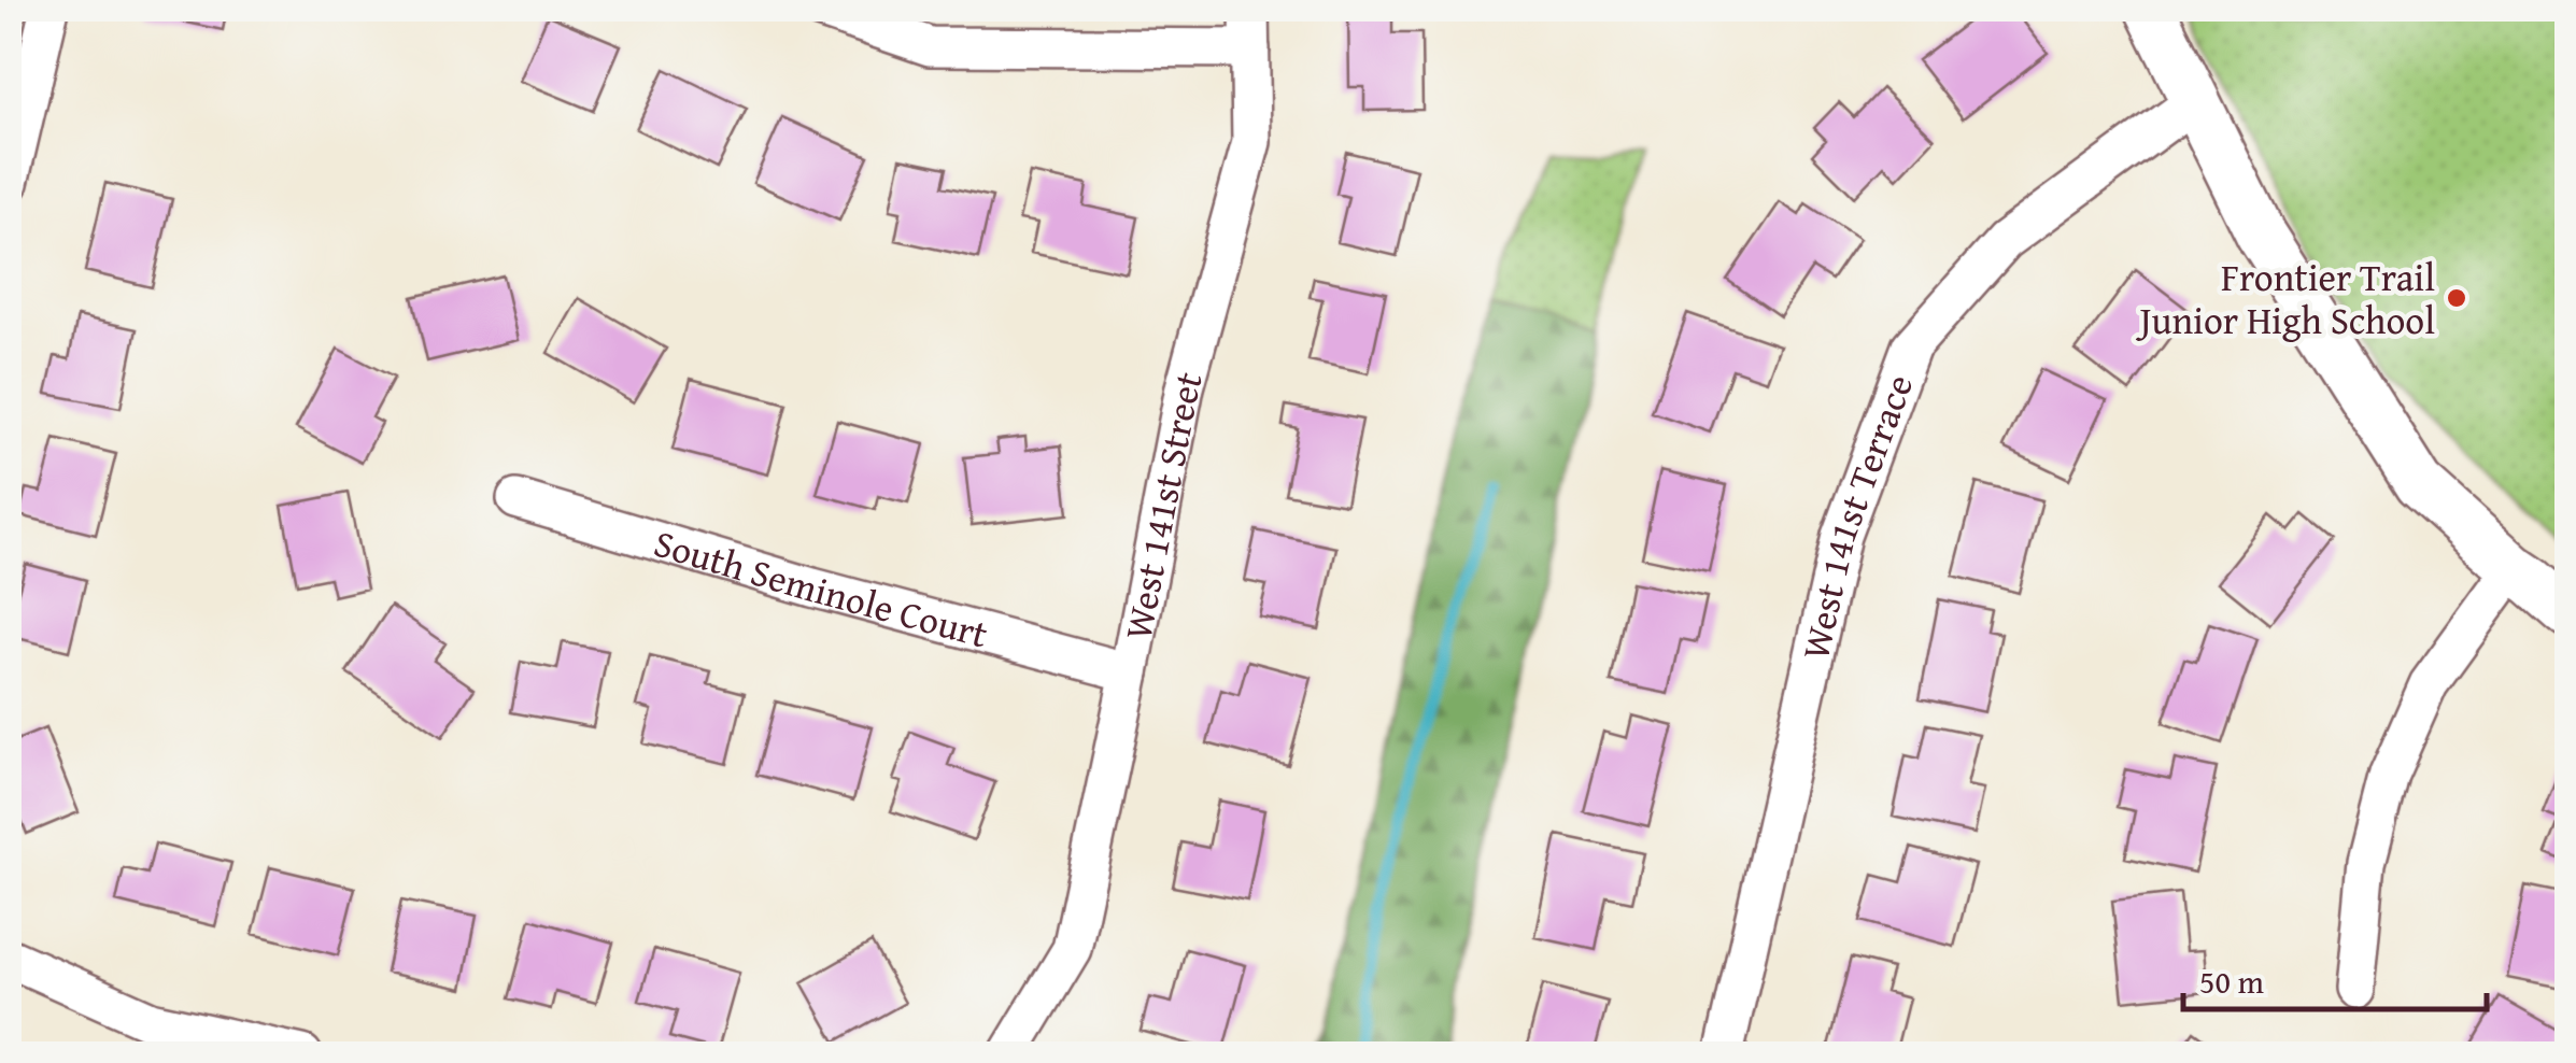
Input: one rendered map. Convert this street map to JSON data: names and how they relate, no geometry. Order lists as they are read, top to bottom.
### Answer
{
  "streets": {
    "street": ["West 141st Street", "West 141st Terrace", "South Seminole Court"]
  },
  "crossings": [
    ["West 141st Street", "South Seminole Court"]
  ],
  "places": ["Frontier Trail Junior High School"],
  "scale_bar": "50 m"
}
